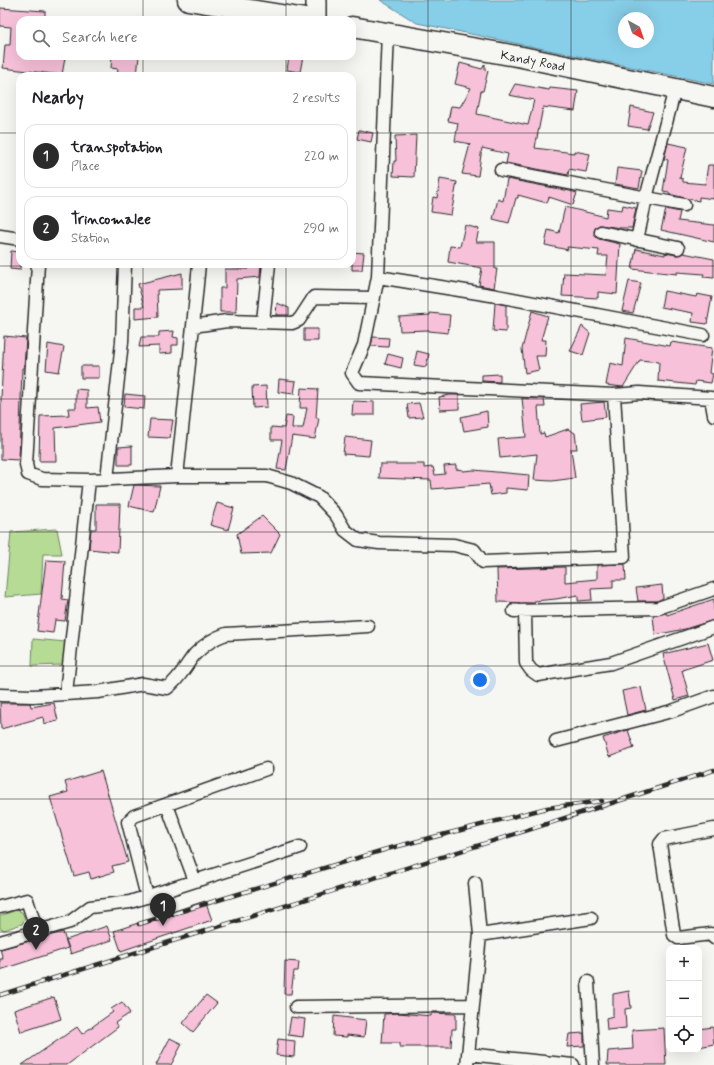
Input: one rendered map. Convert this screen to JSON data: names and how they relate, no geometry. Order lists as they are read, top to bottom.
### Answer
{
  "streets": {
    "highway": ["Kandy Road"]
  },
  "north": "bottom right",
  "page": {
    "search": "Search here",
    "heading": ["Nearby", "2 results"],
    "list": [
      {
        "mark": "1",
        "name": "transpotation",
        "note": "Place",
        "value": "220 m"
      },
      {
        "mark": "2",
        "name": "Trincomalee",
        "note": "Station",
        "value": "290 m"
      }
    ],
    "pins": ["1", "2"],
    "map_buttons": ["+", "−"]
  }
}
